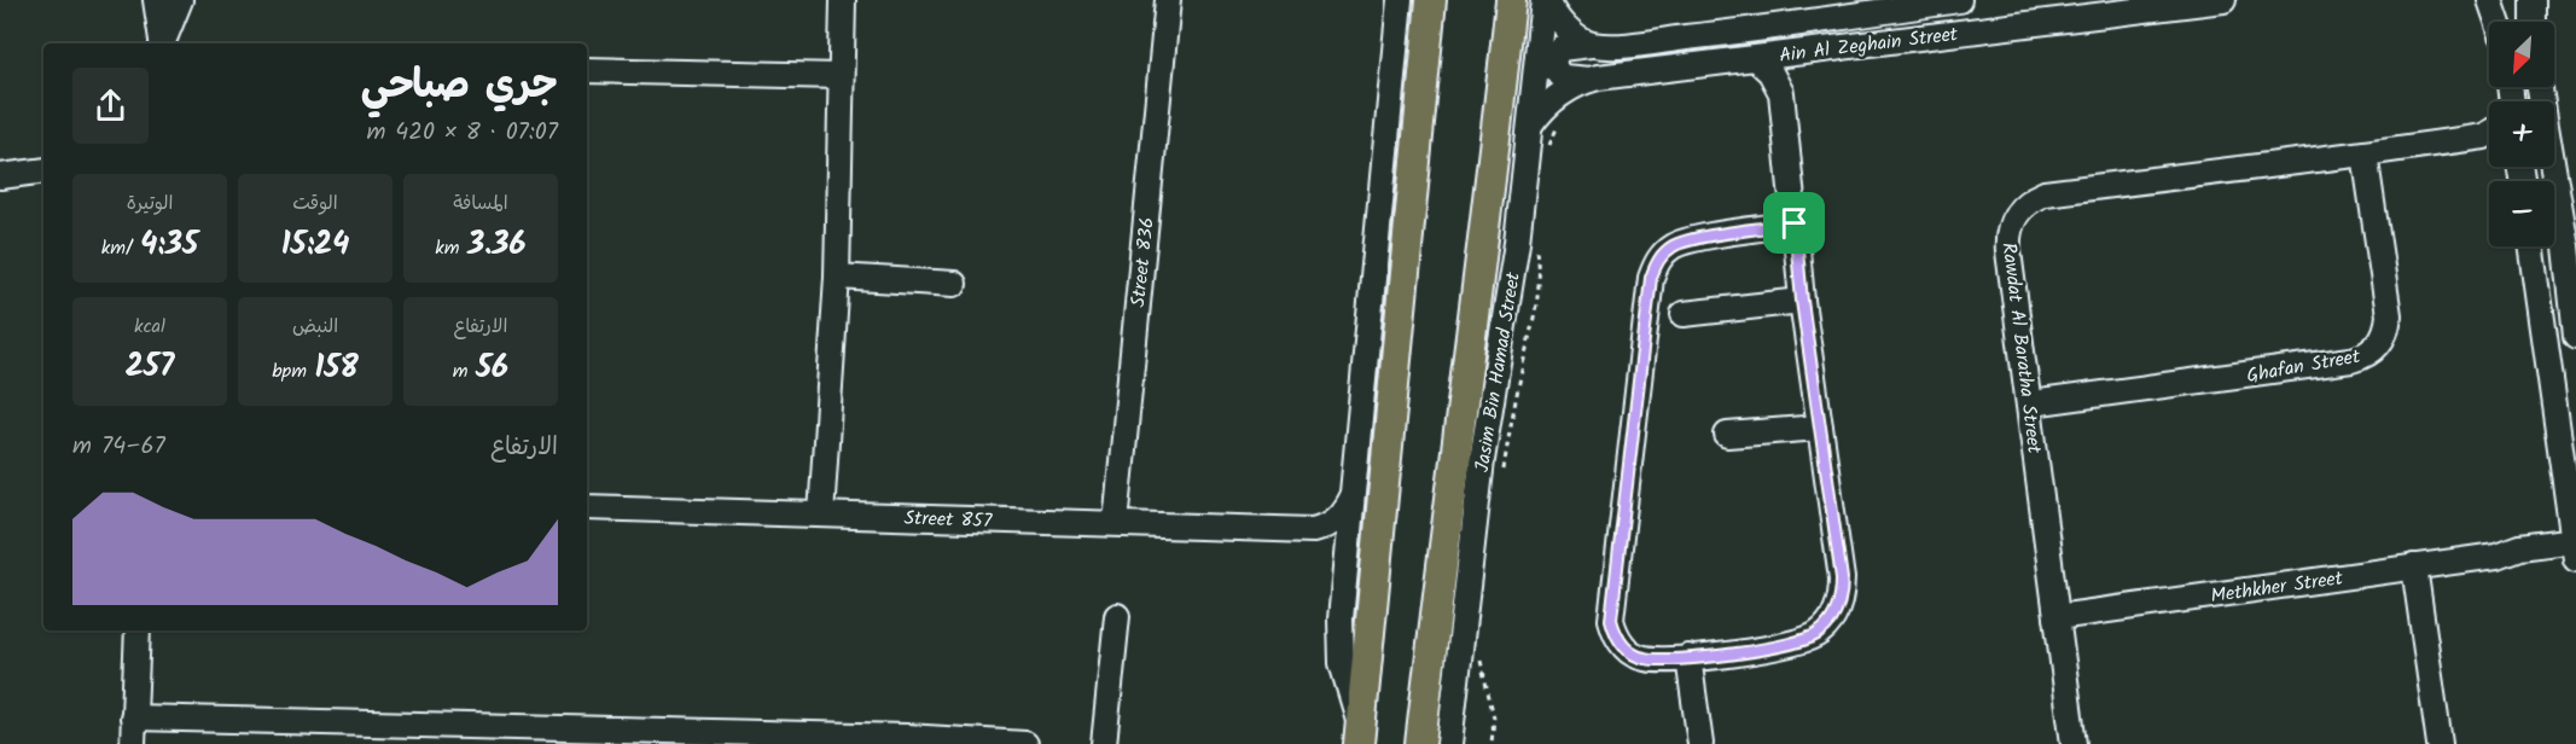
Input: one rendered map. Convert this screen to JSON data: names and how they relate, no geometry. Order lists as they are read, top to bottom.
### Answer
{
  "streets": {
    "main road": ["Jasim Bin Hamad Street"],
    "street": [
      "Ain Al Zeghain Street",
      "Street 836",
      "Rawdat Al Baratha Street",
      "Ghafan Street",
      "Street 857",
      "Methkher Street"
    ]
  },
  "crossings": [
    ["Ain Al Zeghain Street", "Jasim Bin Hamad Street"],
    ["Street 836", "Street 857"],
    ["Rawdat Al Baratha Street", "Ghafan Street"],
    ["Rawdat Al Baratha Street", "Methkher Street"]
  ],
  "north": "bottom left",
  "page": {
    "map_buttons": ["+", "−"],
    "heading": ["جري صباحي", "07:07 · 8 × 420 m"],
    "stats": [
      ["المسافة", "3.36 km"],
      ["الوقت", "15:24"],
      ["الوتيرة", "4:35 /km"],
      ["الارتفاع", "56 m"],
      ["النبض", "158 bpm"],
      ["kcal", "257"]
    ],
    "chart": ["الارتفاع", "67–74 m"]
  }
}
